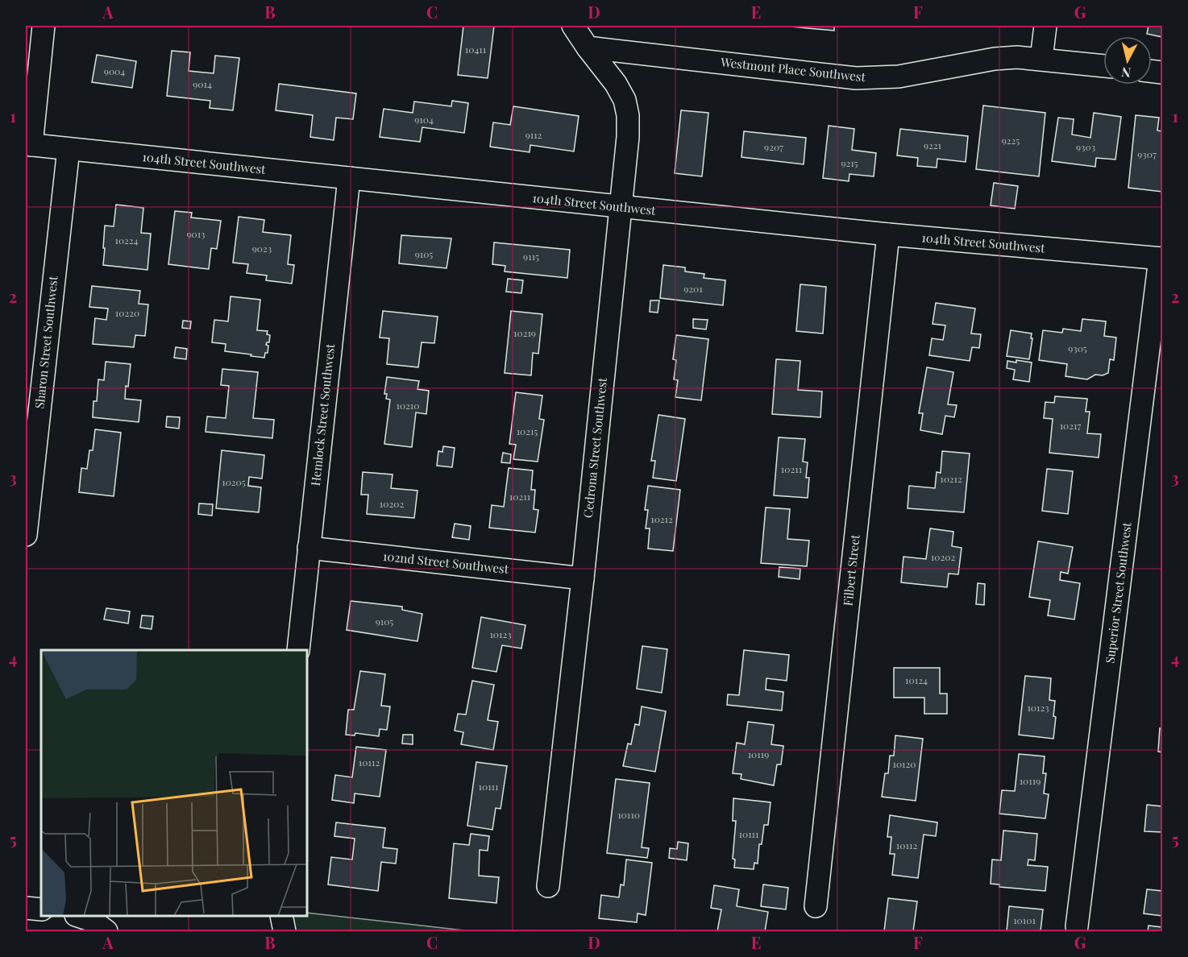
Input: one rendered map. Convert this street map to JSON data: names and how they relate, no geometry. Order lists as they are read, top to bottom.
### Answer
{
  "streets": {
    "street": [
      "Westmont Place Southwest",
      "104th Street Southwest",
      "Sharon Street Southwest",
      "Hemlock Street Southwest",
      "Cedrona Street Southwest",
      "102nd Street Southwest",
      "Filbert Street",
      "Superior Street Southwest"
    ]
  },
  "crossings": [
    ["Westmont Place Southwest", "Cedrona Street Southwest"],
    ["104th Street Southwest", "Sharon Street Southwest"],
    ["104th Street Southwest", "Hemlock Street Southwest"],
    ["104th Street Southwest", "Cedrona Street Southwest"],
    ["104th Street Southwest", "Filbert Street"],
    ["104th Street Southwest", "Superior Street Southwest"],
    ["Hemlock Street Southwest", "102nd Street Southwest"],
    ["Cedrona Street Southwest", "102nd Street Southwest"]
  ],
  "house_numbers": [
    "10411",
    "9004",
    "9014",
    "9104",
    "9112",
    "9225",
    "9221",
    "9207",
    "9303",
    "9307",
    "9215",
    "9013",
    "10224",
    "9023",
    "9105",
    "9115",
    "9201",
    "10220",
    "10219",
    "9305",
    "10210",
    "10217",
    "10215",
    "10211",
    "10212",
    "10205",
    "10211",
    "10202",
    "10212",
    "10202",
    "9105",
    "10123",
    "10124",
    "10123",
    "10119",
    "10112",
    "10120",
    "10119",
    "10111",
    "10110",
    "10111",
    "10112",
    "10101"
  ],
  "north": "bottom",
  "grid": {
    "columns": [
      "A",
      "B",
      "C",
      "D",
      "E",
      "F",
      "G"
    ],
    "rows": [
      "1",
      "2",
      "3",
      "4",
      "5"
    ]
  }
}
